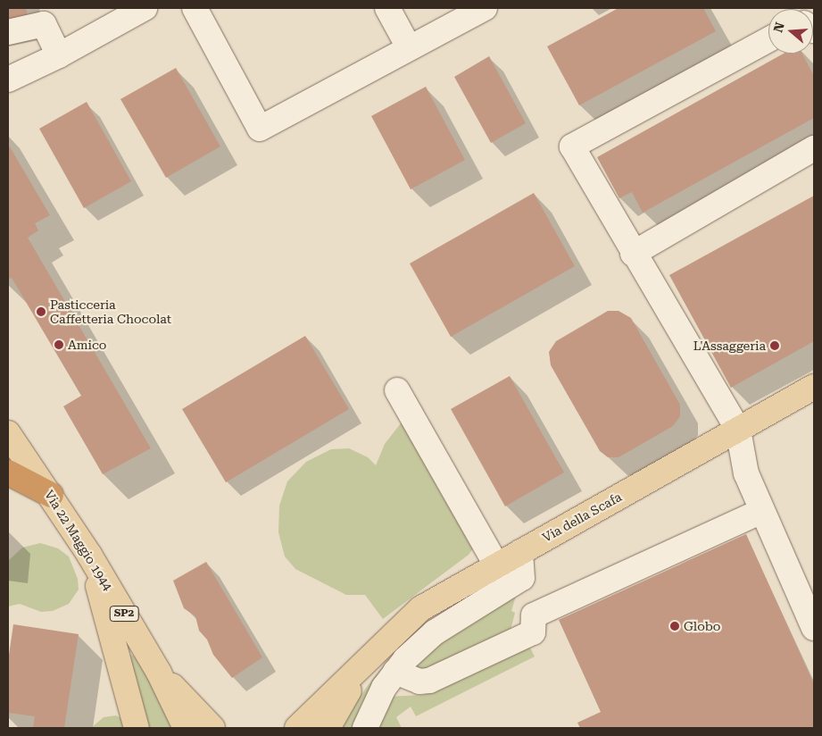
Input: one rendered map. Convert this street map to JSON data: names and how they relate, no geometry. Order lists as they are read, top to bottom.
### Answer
{
  "streets": {
    "main road": ["Via della Scafa", "Via 22 Maggio 1944", "SP2"]
  },
  "places": [
    "Pasticceria Caffetteria Chocolat",
    "Amico",
    "L'Assaggeria",
    "Globo"
  ],
  "north": "left"
}
